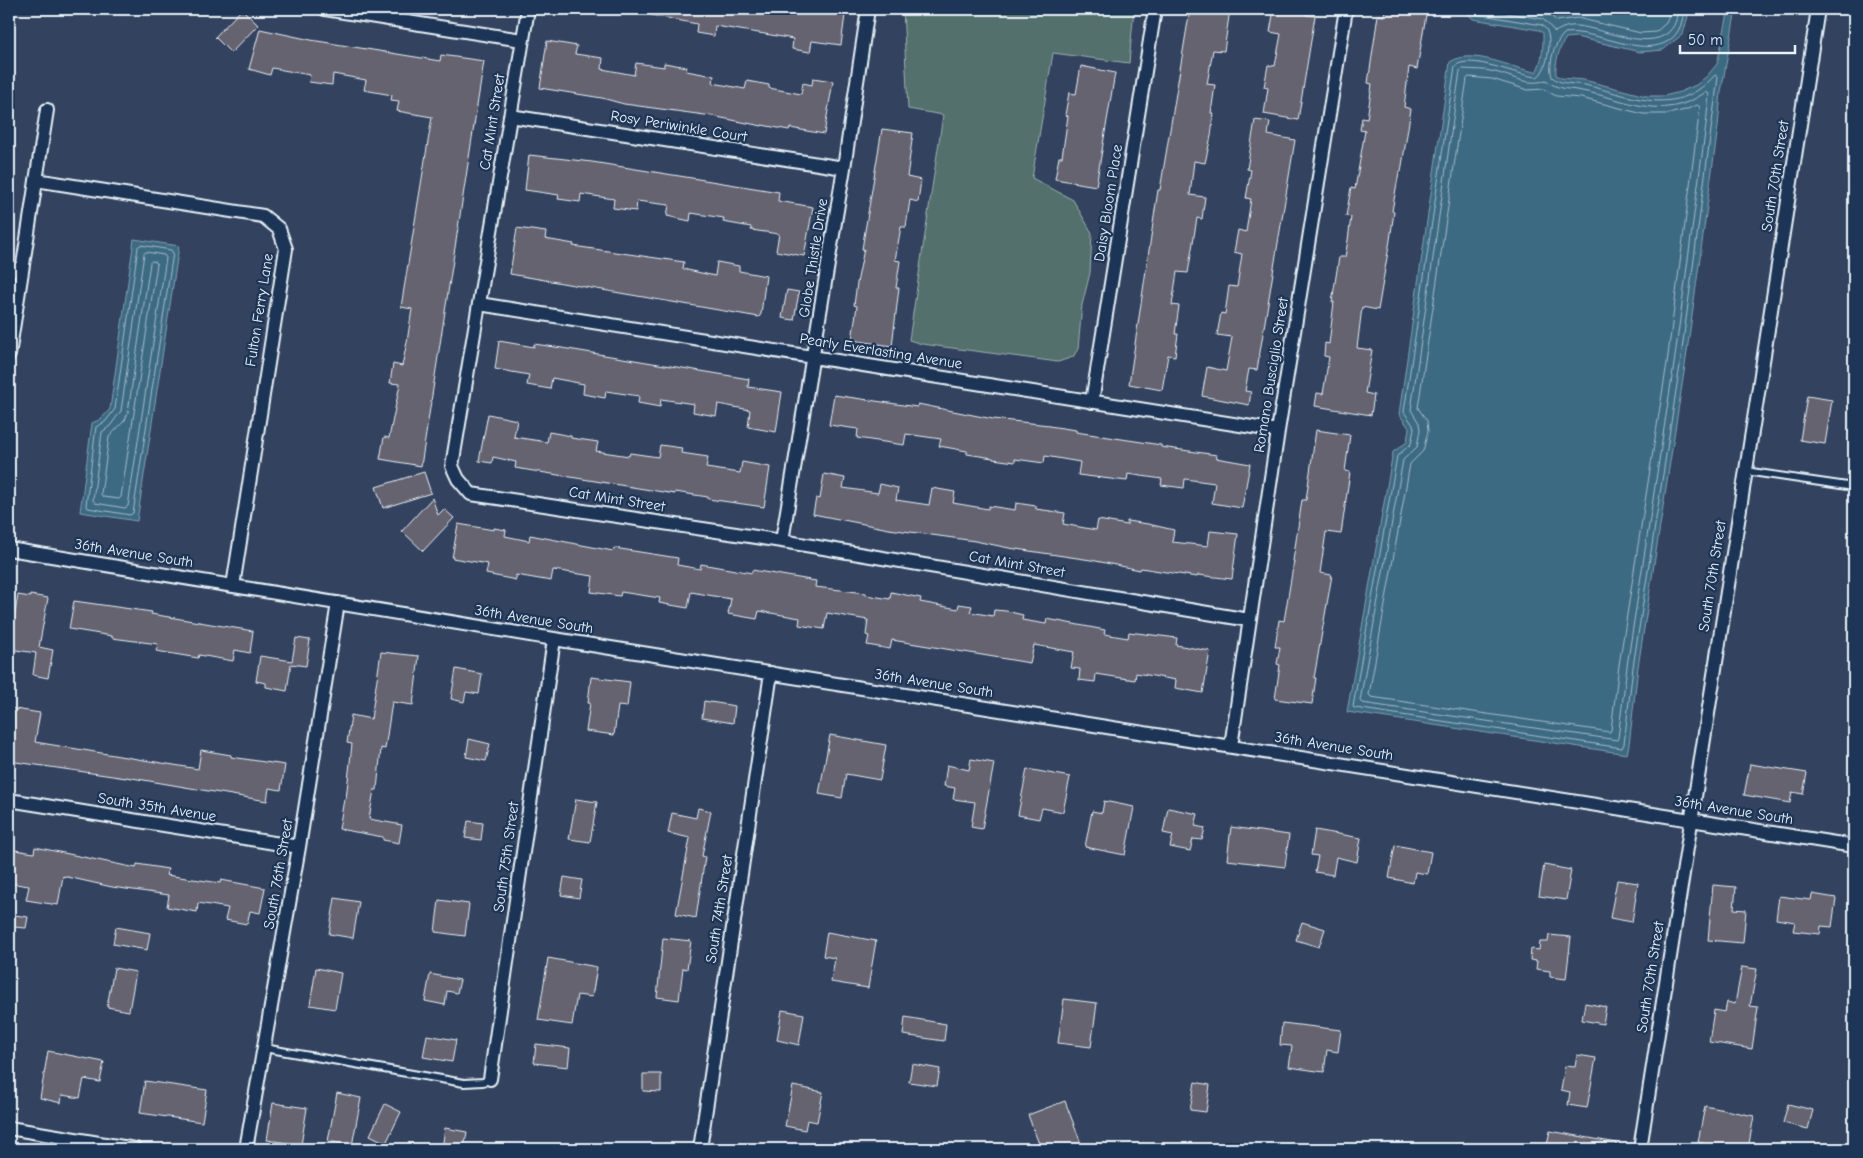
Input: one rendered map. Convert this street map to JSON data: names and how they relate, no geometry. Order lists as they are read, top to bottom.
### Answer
{
  "streets": {
    "street": [
      "Cat Mint Street",
      "Rosy Periwinkle Court",
      "South 70th Street",
      "Daisy Bloom Place",
      "Globe Thistle Drive",
      "Fulton Ferry Lane",
      "Pearly Everlasting Avenue",
      "Romano Busciglio Street",
      "36th Avenue South",
      "South 35th Avenue",
      "South 75th Street",
      "South 76th Street",
      "South 74th Street"
    ]
  },
  "crossings": [
    ["Cat Mint Street", "Rosy Periwinkle Court"],
    ["Cat Mint Street", "Globe Thistle Drive"],
    ["Cat Mint Street", "Pearly Everlasting Avenue"],
    ["Cat Mint Street", "Romano Busciglio Street"],
    ["Rosy Periwinkle Court", "Globe Thistle Drive"],
    ["South 70th Street", "36th Avenue South"],
    ["Daisy Bloom Place", "Pearly Everlasting Avenue"],
    ["Globe Thistle Drive", "Pearly Everlasting Avenue"],
    ["Fulton Ferry Lane", "36th Avenue South"],
    ["Pearly Everlasting Avenue", "Romano Busciglio Street"],
    ["Romano Busciglio Street", "36th Avenue South"],
    ["36th Avenue South", "South 75th Street"],
    ["36th Avenue South", "South 76th Street"],
    ["36th Avenue South", "South 74th Street"],
    ["South 35th Avenue", "South 76th Street"]
  ],
  "scale_bar": "50 m"
}
